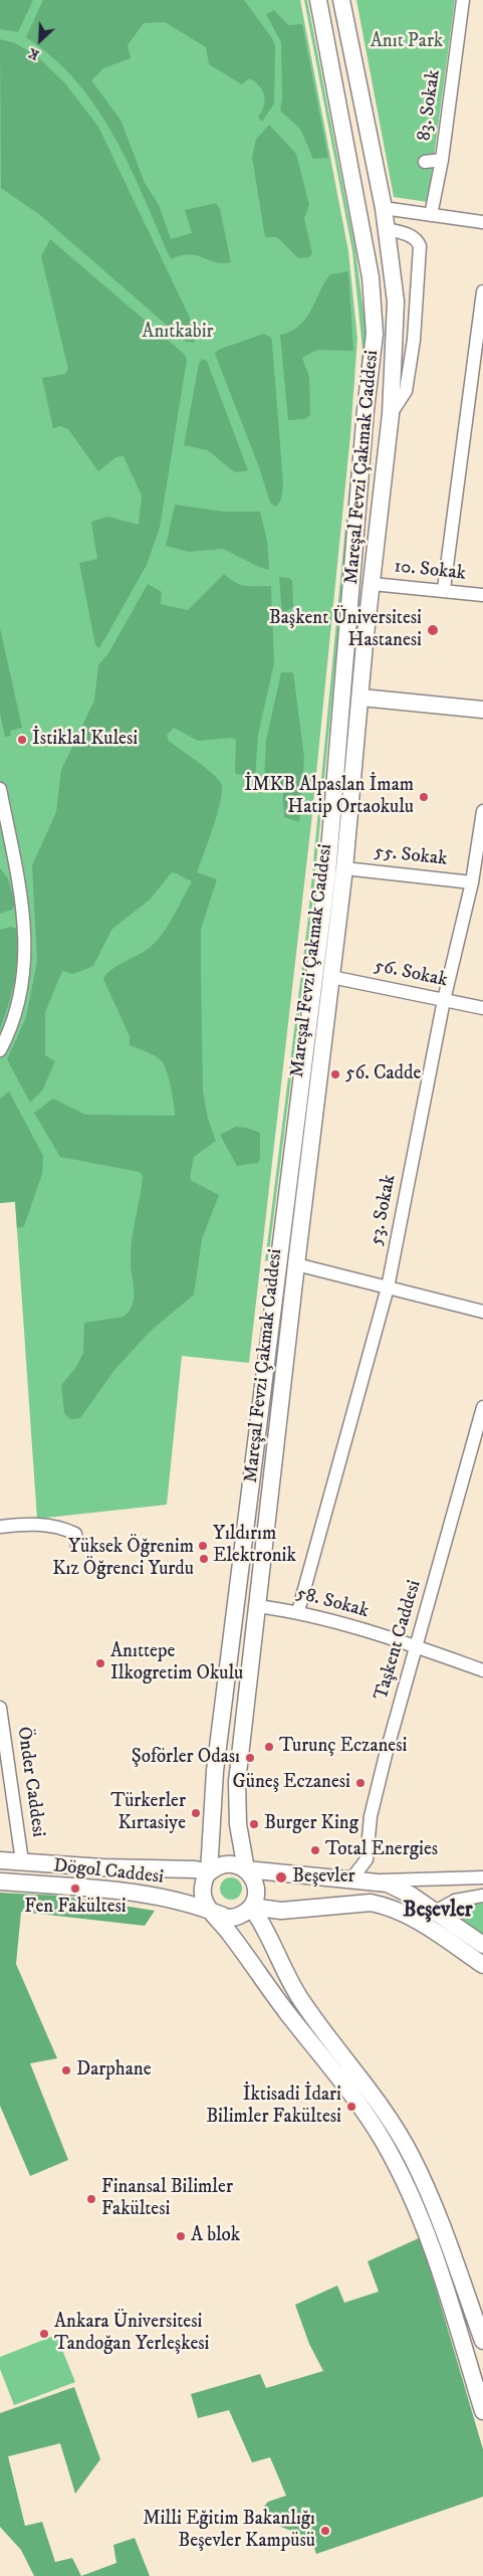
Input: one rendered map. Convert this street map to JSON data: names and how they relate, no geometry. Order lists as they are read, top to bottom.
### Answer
{
  "streets": {
    "main road": ["Mareşal Fevzi Çakmak Caddesi", "Dögol Caddesi"],
    "street": [
      "83. Sokak",
      "10. Sokak",
      "55. Sokak",
      "56. Sokak",
      "53. Sokak",
      "58. Sokak",
      "Taşkent Caddesi",
      "Önder Caddesi"
    ]
  },
  "crossings": [
    ["Mareşal Fevzi Çakmak Caddesi", "10. Sokak"],
    ["Mareşal Fevzi Çakmak Caddesi", "55. Sokak"],
    ["Mareşal Fevzi Çakmak Caddesi", "56. Sokak"],
    ["Mareşal Fevzi Çakmak Caddesi", "58. Sokak"],
    ["Mareşal Fevzi Çakmak Caddesi", "Dögol Caddesi"],
    ["55. Sokak", "53. Sokak"],
    ["56. Sokak", "53. Sokak"],
    ["53. Sokak", "58. Sokak"],
    ["58. Sokak", "Taşkent Caddesi"],
    ["Önder Caddesi", "Dögol Caddesi"]
  ],
  "districts": ["Beşevler"],
  "parks": ["Anıt Park", "Anıtkabir"],
  "places": [
    "Başkent Üniversitesi Hastanesi",
    "İstiklal Kulesi",
    "İMKB Alpaslan İmam Hatip Ortaokulu",
    "56. Cadde",
    "Yıldırım Elektronik",
    "Yüksek Öğrenim Kız Öğrenci Yurdu",
    "Anıttepe Ilkogretim Okulu",
    "Turunç Eczanesi",
    "Şoförler Odası",
    "Güneş Eczanesi",
    "Türkerler Kırtasiye",
    "Burger King",
    "Total Energies",
    "Beşevler",
    "Fen Fakültesi",
    "Darphane",
    "İktisadi İdari Bilimler Fakültesi",
    "Finansal Bilimler Fakültesi",
    "A blok",
    "Ankara Üniversitesi Tandoğan Yerleşkesi",
    "Milli Eğitim Bakanlığı Beşevler Kampüsü"
  ],
  "north": "bottom left"
}
